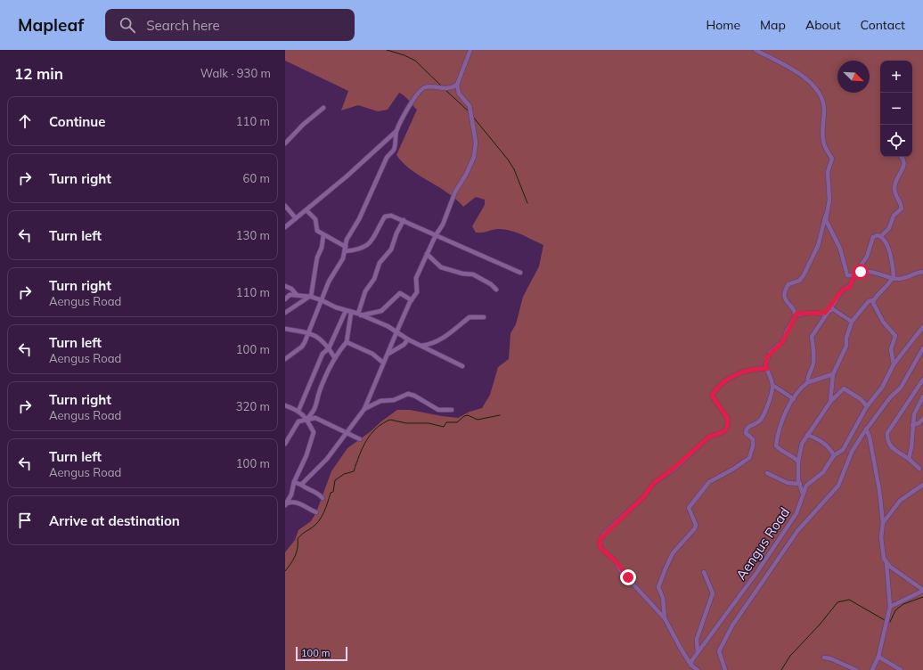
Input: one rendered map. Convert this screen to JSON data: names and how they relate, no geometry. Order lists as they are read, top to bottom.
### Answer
{
  "streets": {
    "street": ["Aengus Road"]
  },
  "scale_bar": "100 m",
  "north": "bottom right",
  "page": {
    "header": "Mapleaf",
    "search": "Search here",
    "nav": [
      "Home",
      "Map",
      "About",
      "Contact"
    ],
    "heading": ["12 min", "Walk · 930 m"],
    "map_buttons": ["+", "−"],
    "list": [
      ["Continue", "110 m"],
      ["Turn right", "60 m"],
      ["Turn left", "130 m"],
      ["Turn right", "Aengus Road", "110 m"],
      ["Turn left", "Aengus Road", "100 m"],
      ["Turn right", "Aengus Road", "320 m"],
      ["Turn left", "Aengus Road", "100 m"],
      "Arrive at destination"
    ],
    "scale": "100 m"
  }
}
